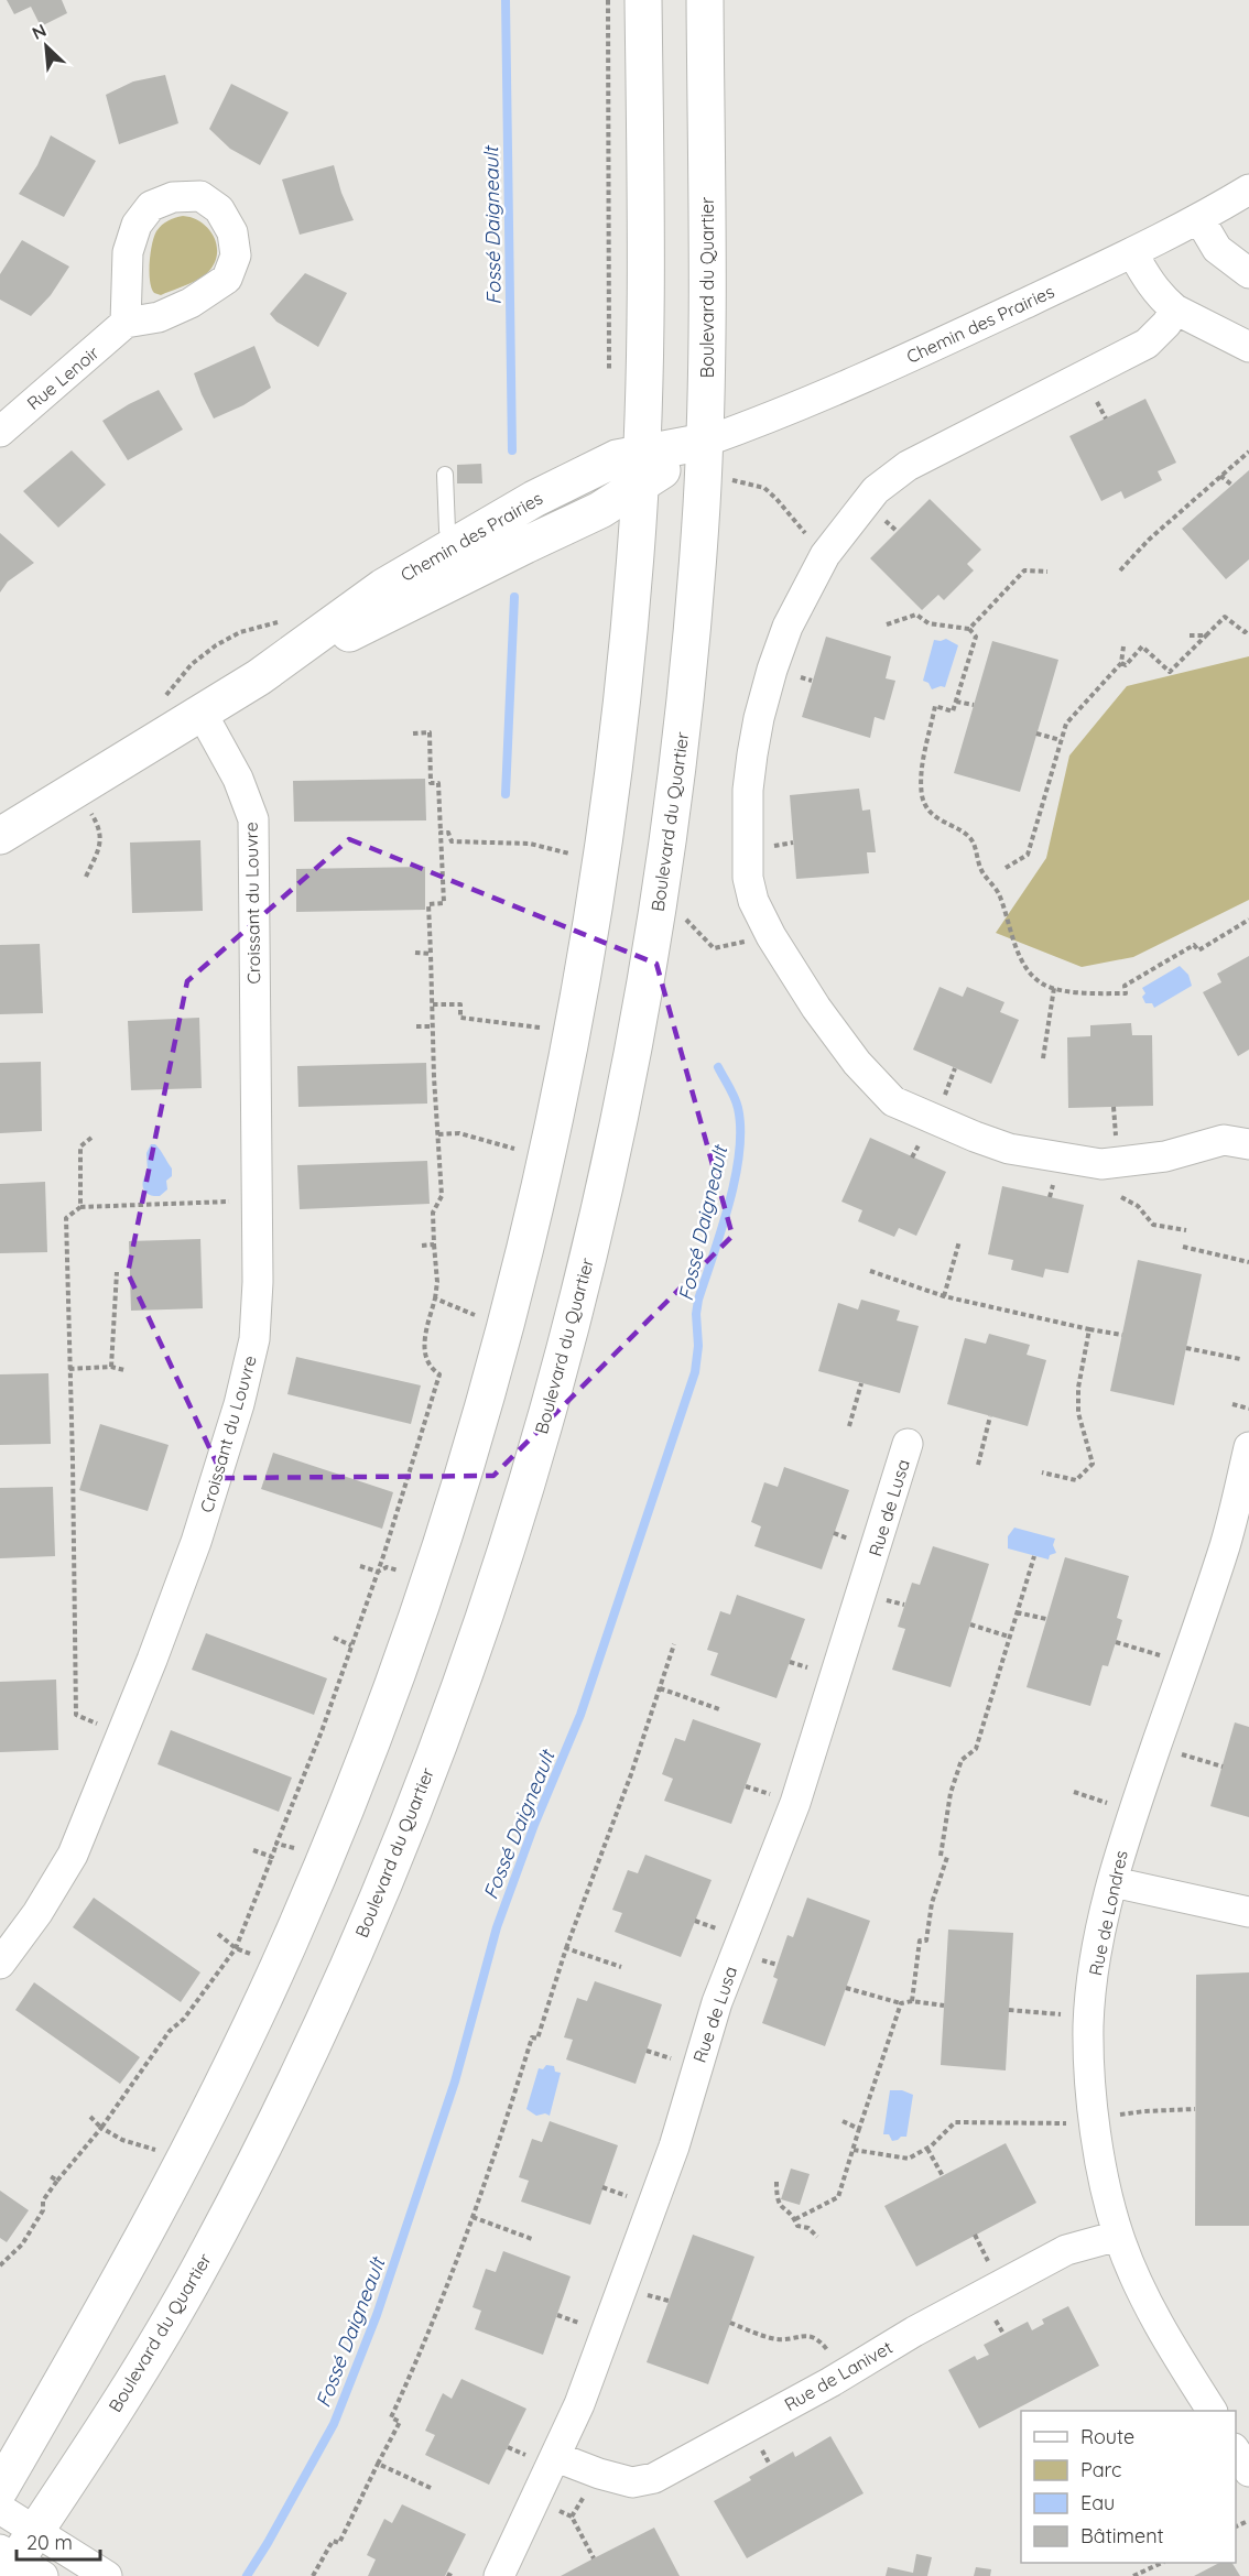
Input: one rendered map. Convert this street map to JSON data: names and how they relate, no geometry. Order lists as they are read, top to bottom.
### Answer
{
  "streets": {
    "main road": ["Boulevard du Quartier", "Chemin des Prairies"],
    "street": [
      "Rue Lenoir",
      "Croissant du Louvre",
      "Rue de Lusa",
      "Rue de Londres",
      "Rue de Lanivet"
    ]
  },
  "crossings": [
    ["Boulevard du Quartier", "Chemin des Prairies"],
    ["Chemin des Prairies", "Croissant du Louvre"],
    ["Rue de Lusa", "Rue de Lanivet"],
    ["Rue de Londres", "Rue de Lanivet"]
  ],
  "water": ["Fossé Daigneault"],
  "legend": [
    "Route",
    "Parc",
    "Eau",
    "Bâtiment"
  ],
  "scale_bar": "20 m",
  "north": "top left"
}
